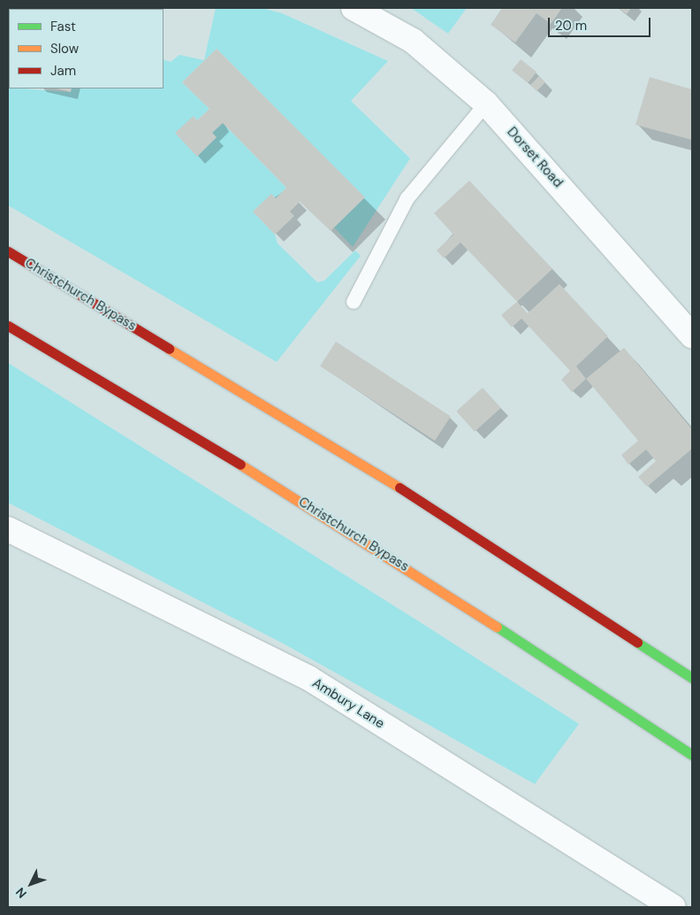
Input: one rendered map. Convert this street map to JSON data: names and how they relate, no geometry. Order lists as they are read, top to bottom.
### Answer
{
  "streets": {
    "main road": ["Christchurch Bypass"],
    "street": ["Dorset Road", "Ambury Lane"]
  },
  "legend": ["Fast", "Slow", "Jam"],
  "scale_bar": "20 m",
  "north": "bottom left"
}
